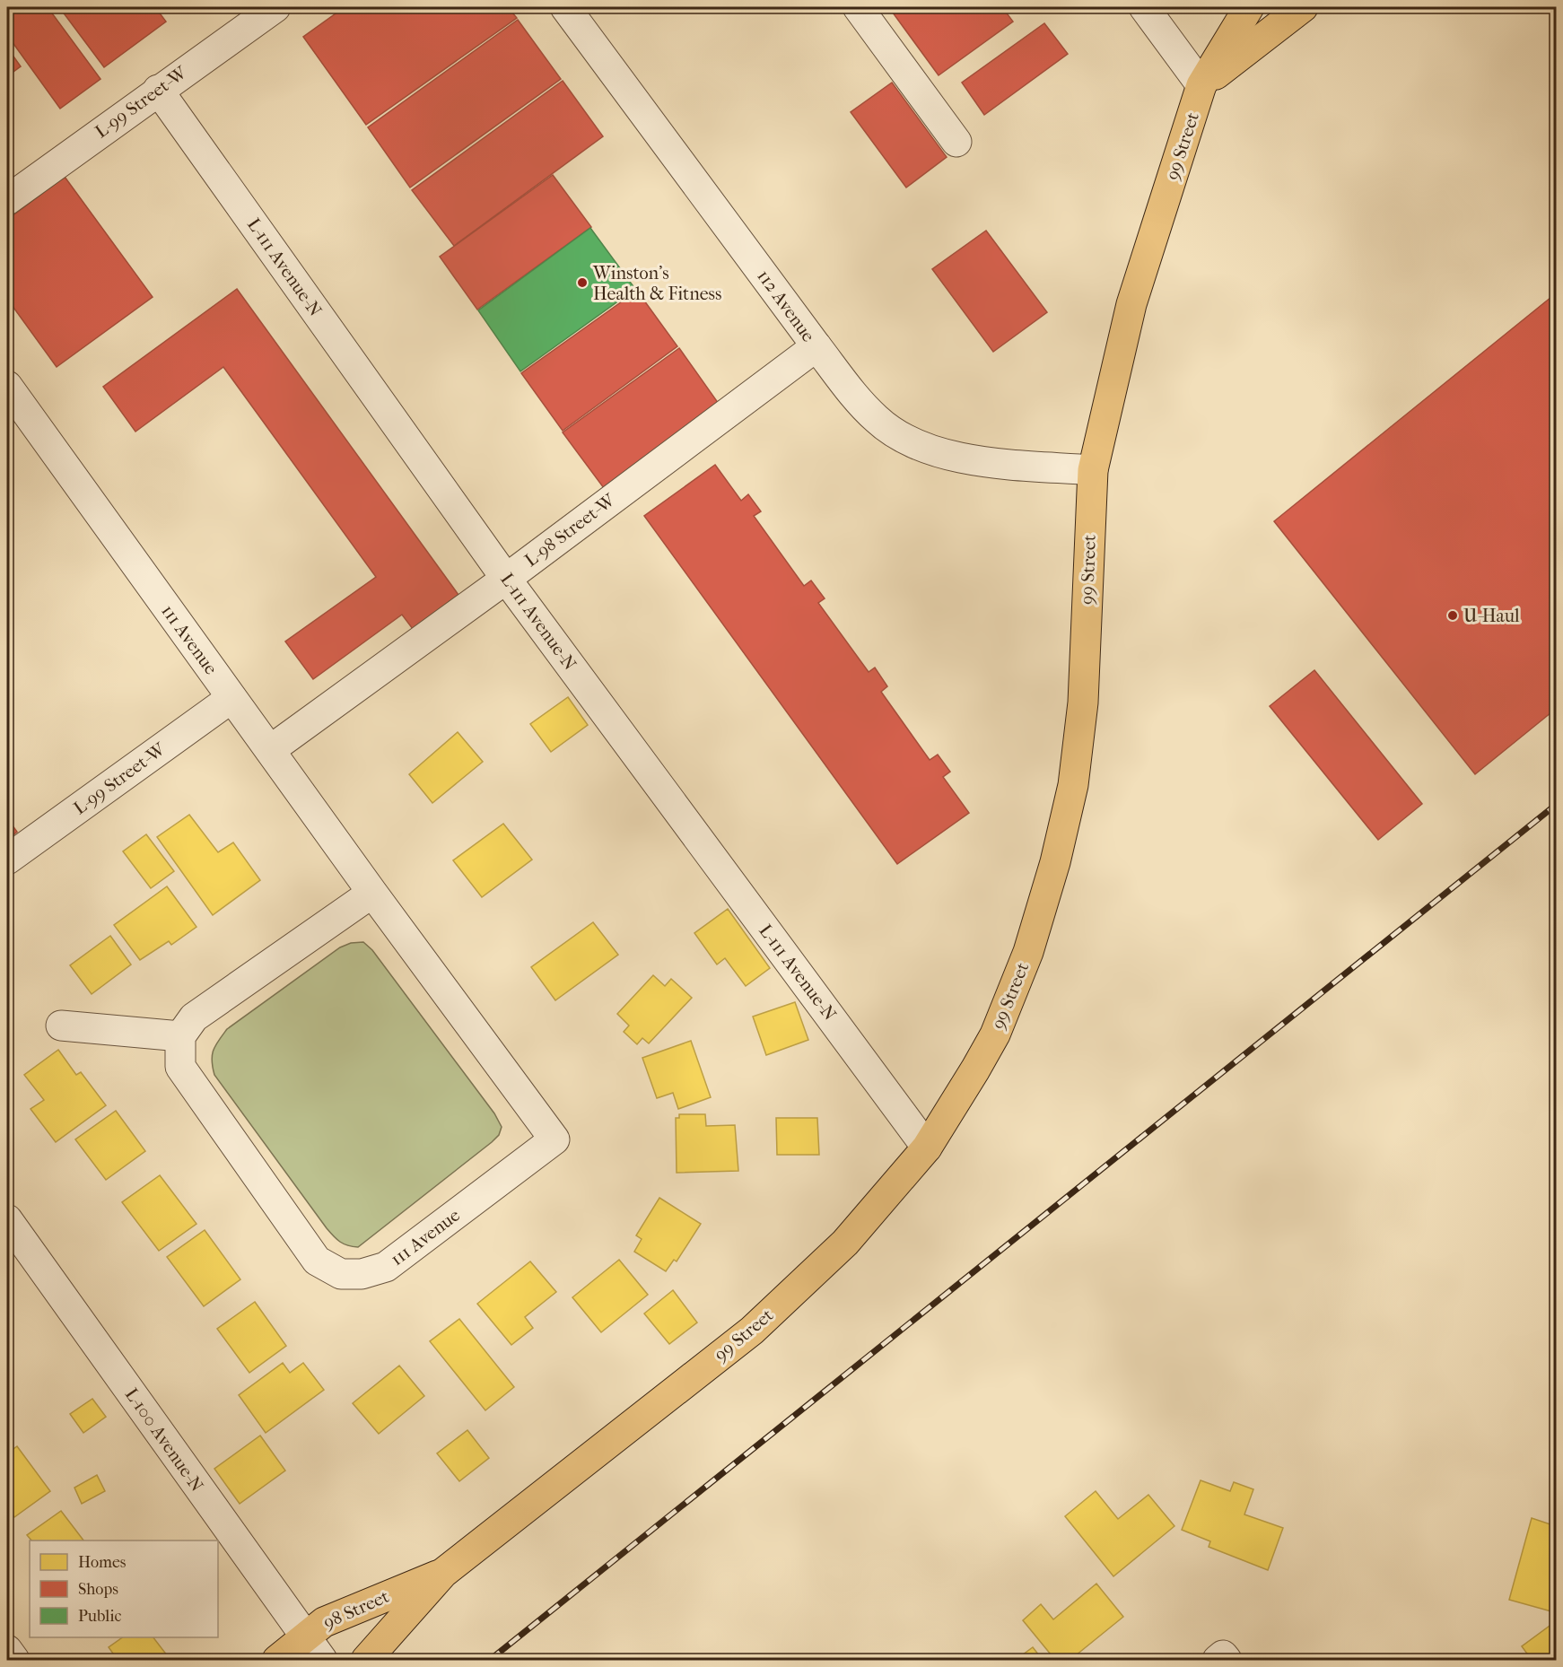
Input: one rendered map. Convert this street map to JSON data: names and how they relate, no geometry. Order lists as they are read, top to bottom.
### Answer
{
  "streets": {
    "main road": ["99 Street", "98 Street"],
    "street": [
      "L-99 Street-W",
      "L-111 Avenue-N",
      "112 Avenue",
      "L-98 Street-W",
      "111 Avenue",
      "L-100 Avenue-N"
    ]
  },
  "crossings": [
    ["L-99 Street-W", "L-111 Avenue-N"],
    ["L-99 Street-W", "111 Avenue"],
    ["99 Street", "L-111 Avenue-N"],
    ["99 Street", "112 Avenue"],
    ["99 Street", "98 Street"],
    ["L-111 Avenue-N", "L-98 Street-W"],
    ["112 Avenue", "L-98 Street-W"],
    ["L-98 Street-W", "111 Avenue"],
    ["L-100 Avenue-N", "98 Street"]
  ],
  "places": ["Winston's Health & Fitness", "U-Haul"],
  "legend": ["Homes", "Shops", "Public"]
}
